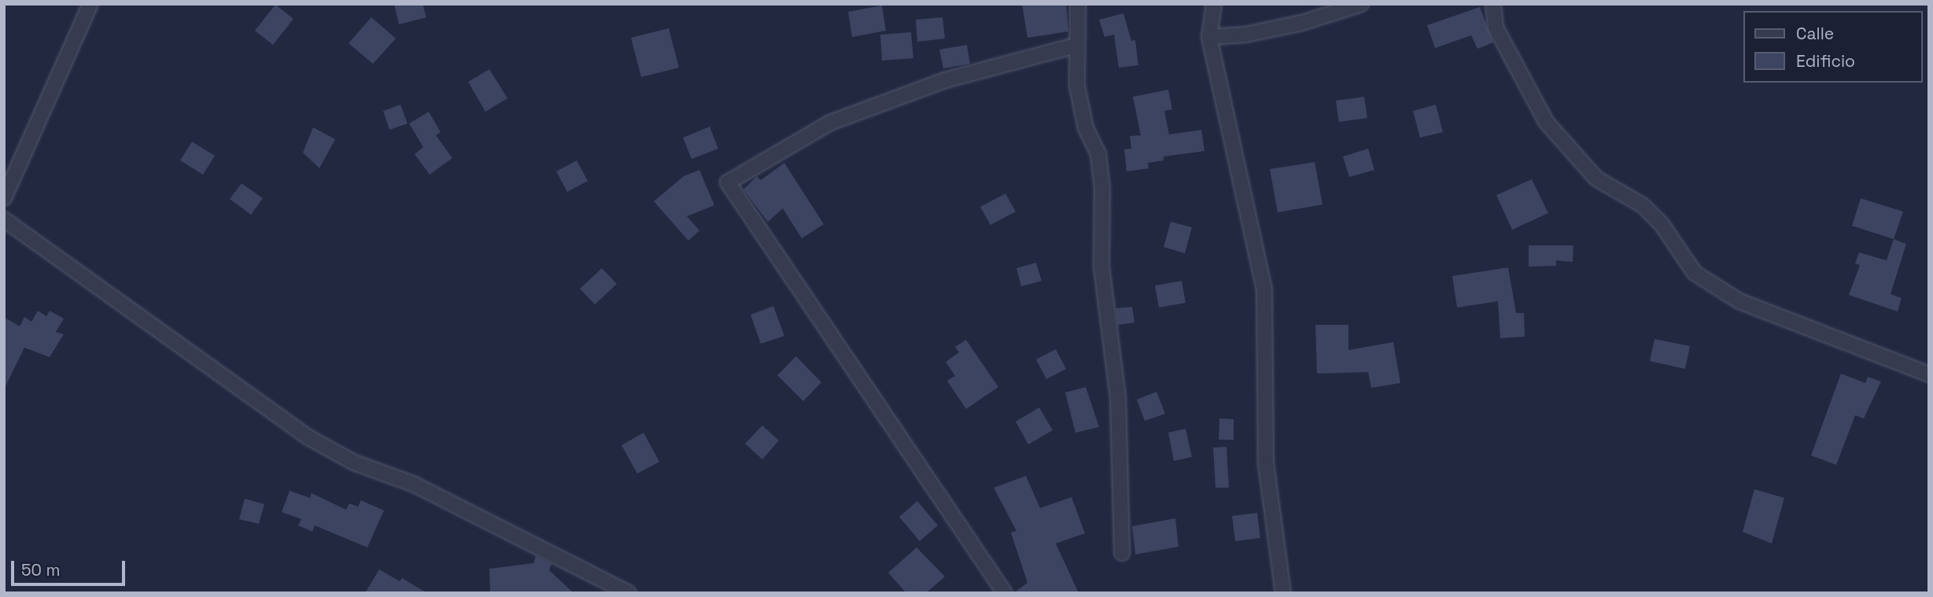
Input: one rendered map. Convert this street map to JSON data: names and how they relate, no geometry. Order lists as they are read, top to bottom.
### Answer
{
  "legend": ["Calle", "Edificio"],
  "scale_bar": "50 m"
}
